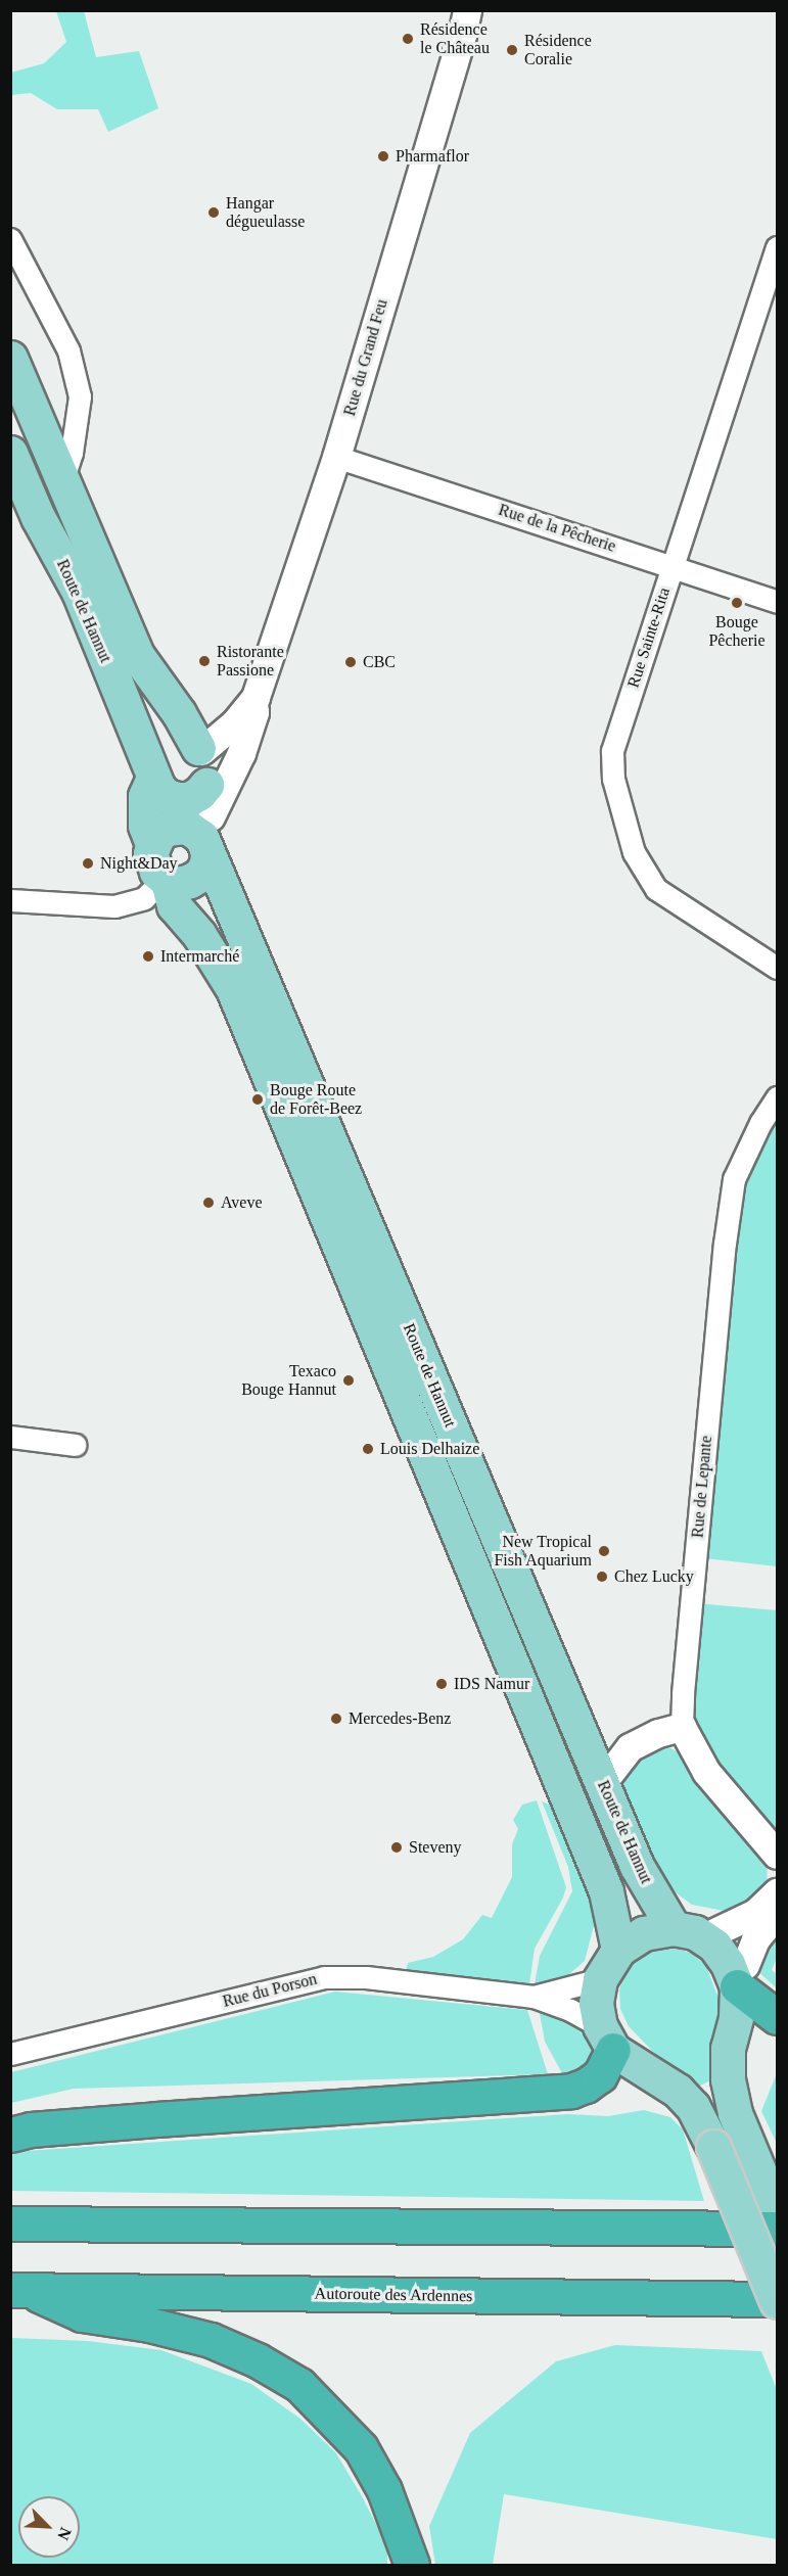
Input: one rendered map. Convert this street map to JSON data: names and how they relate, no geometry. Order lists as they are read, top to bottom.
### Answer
{
  "streets": {
    "highway": ["Autoroute des Ardennes"],
    "main road": ["Route de Hannut"],
    "street": [
      "Rue du Grand Feu",
      "Rue de la Pêcherie",
      "Rue Sainte-Rita",
      "Rue de Lepante",
      "Rue du Porson"
    ]
  },
  "crossings": [
    ["Rue du Grand Feu", "Rue de la Pêcherie"],
    ["Rue du Grand Feu", "Route de Hannut"],
    ["Rue de la Pêcherie", "Rue Sainte-Rita"]
  ],
  "places": [
    "Résidence le Château",
    "Résidence Coralie",
    "Pharmaflor",
    "Hangar dégueulasse",
    "Bouge Pêcherie",
    "Ristorante Passione",
    "CBC",
    "Night&Day",
    "Intermarché",
    "Bouge Route de Forêt-Beez",
    "Aveve",
    "Texaco Bouge Hannut",
    "Louis Delhaize",
    "New Tropical Fish Aquarium",
    "Chez Lucky",
    "IDS Namur",
    "Mercedes-Benz",
    "Steveny"
  ],
  "north": "bottom right"
}
